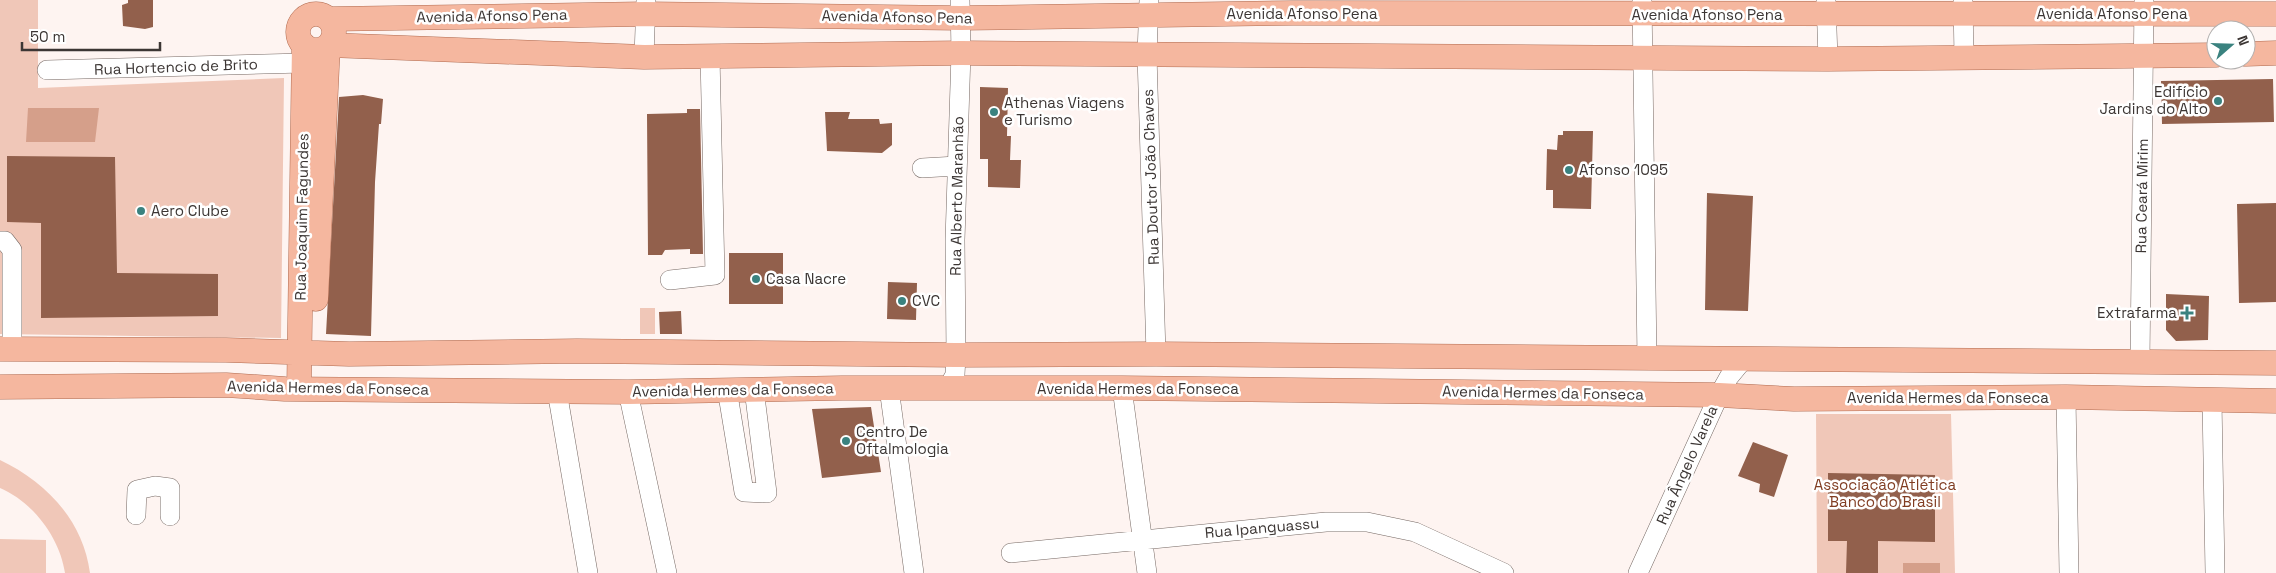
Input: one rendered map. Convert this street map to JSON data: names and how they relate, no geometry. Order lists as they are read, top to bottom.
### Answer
{
  "streets": {
    "main road": ["Avenida Afonso Pena", "Rua Joaquim Fagundes", "Avenida Hermes da Fonseca"],
    "street": [
      "Rua Hortencio de Brito",
      "Rua Doutor João Chaves",
      "Rua Alberto Maranhão",
      "Rua Ceará Mirim",
      "Rua Ângelo Varela",
      "Rua Ipanguassu"
    ]
  },
  "crossings": [
    ["Avenida Afonso Pena", "Rua Doutor João Chaves"],
    ["Avenida Afonso Pena", "Rua Alberto Maranhão"],
    ["Avenida Afonso Pena", "Rua Ceará Mirim"],
    ["Avenida Afonso Pena", "Rua Joaquim Fagundes"],
    ["Rua Hortencio de Brito", "Rua Joaquim Fagundes"],
    ["Rua Alberto Maranhão", "Avenida Hermes da Fonseca"],
    ["Rua Joaquim Fagundes", "Avenida Hermes da Fonseca"],
    ["Avenida Hermes da Fonseca", "Rua Ângelo Varela"]
  ],
  "parks": ["Associação Atlética Banco do Brasil"],
  "places": {
    "other": [
      "Edifício Jardins do Alto",
      "Athenas Viagens e Turismo",
      "Afonso 1095",
      "Aero Clube",
      "Casa Nacre",
      "CVC",
      "Centro De Oftalmologia"
    ],
    "health": ["Extrafarma"]
  },
  "scale_bar": "50 m",
  "north": "right"
}
